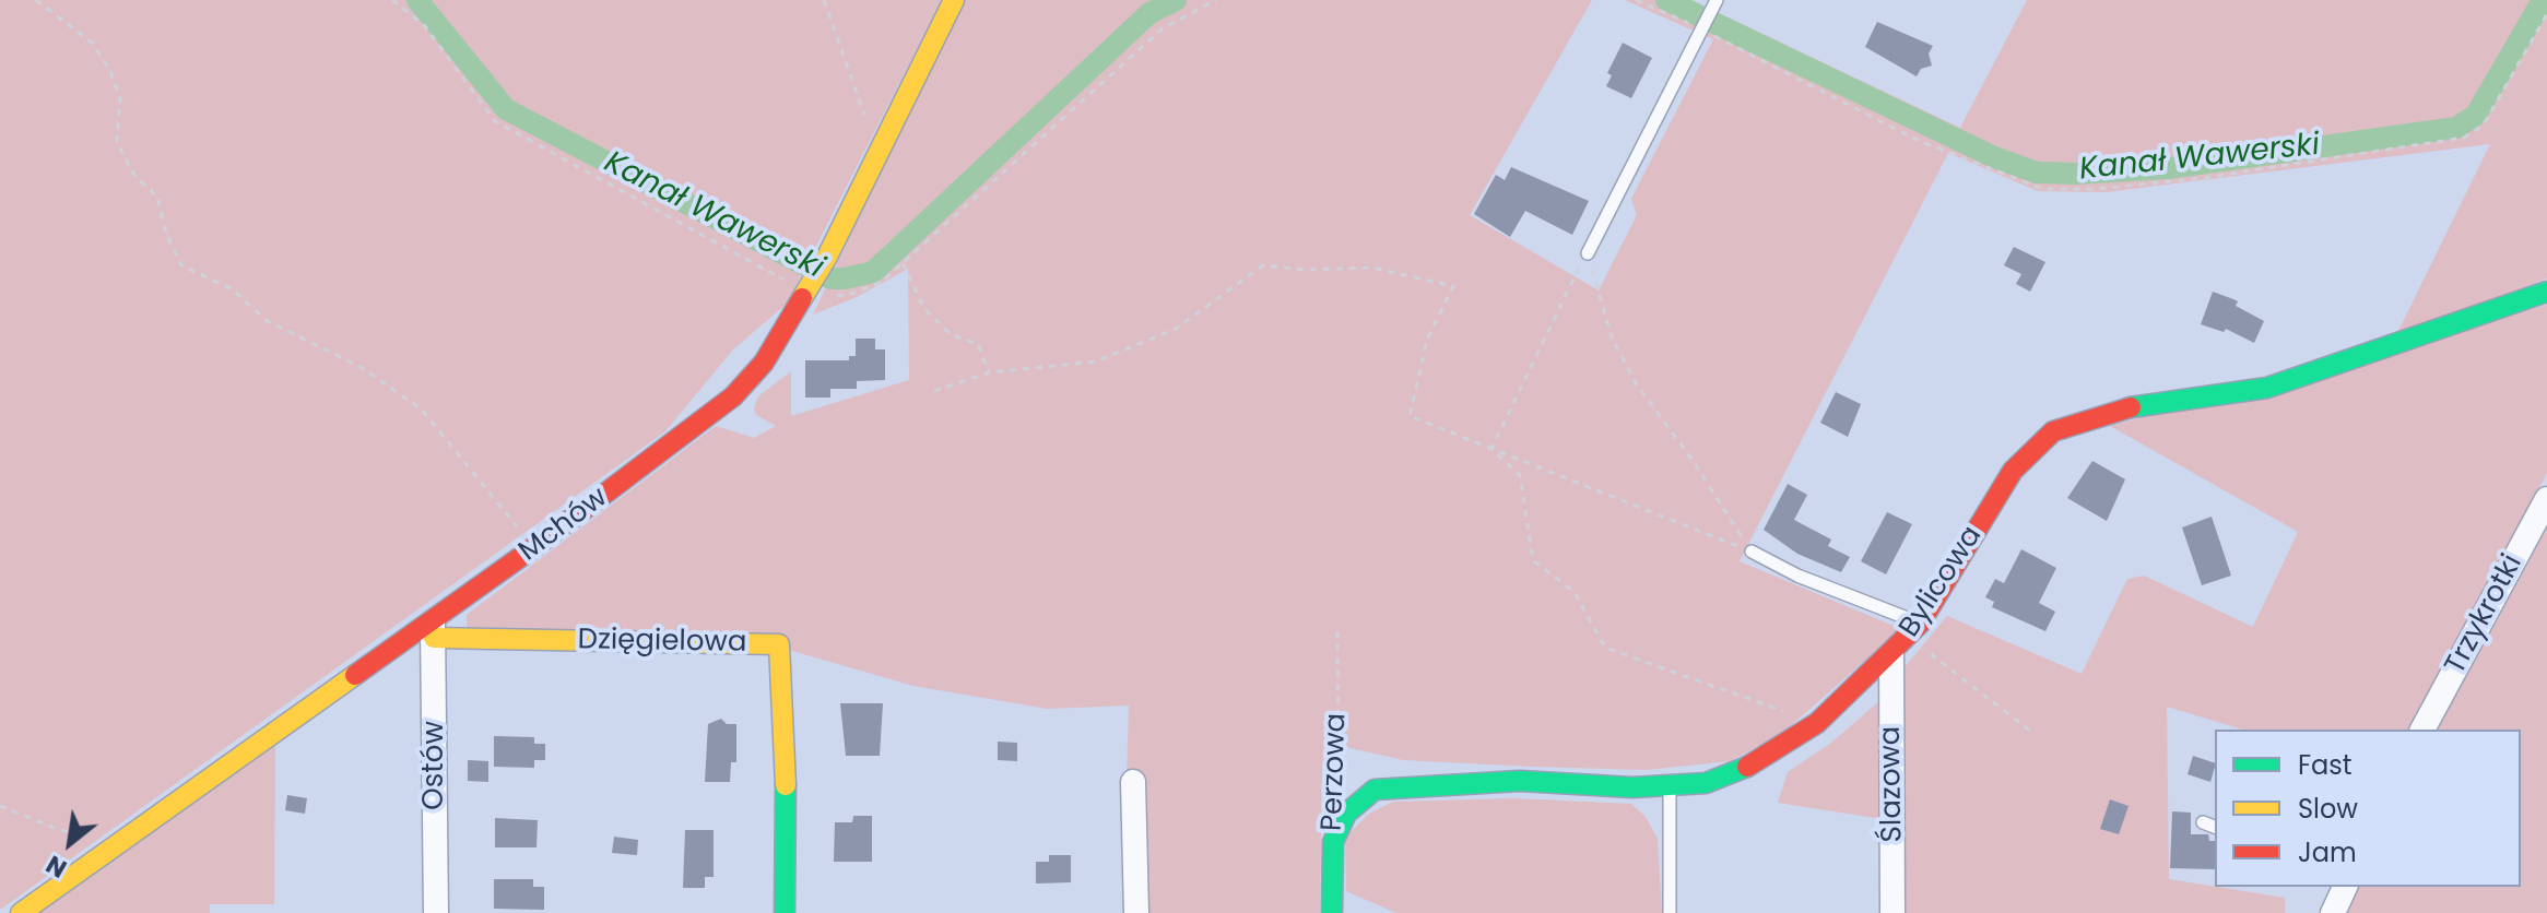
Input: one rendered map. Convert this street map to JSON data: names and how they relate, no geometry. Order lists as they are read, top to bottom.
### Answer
{
  "streets": {
    "street": [
      "Mchów",
      "Bylicowa",
      "Trzykrotki",
      "Dzięgielowa",
      "Ostów",
      "Perzowa",
      "Ślazowa"
    ]
  },
  "crossings": [
    ["Mchów", "Dzięgielowa"],
    ["Mchów", "Ostów"],
    ["Bylicowa", "Perzowa"],
    ["Bylicowa", "Ślazowa"],
    ["Dzięgielowa", "Ostów"]
  ],
  "water": ["Kanał Wawerski"],
  "legend": ["Fast", "Slow", "Jam"],
  "north": "bottom left"
}
